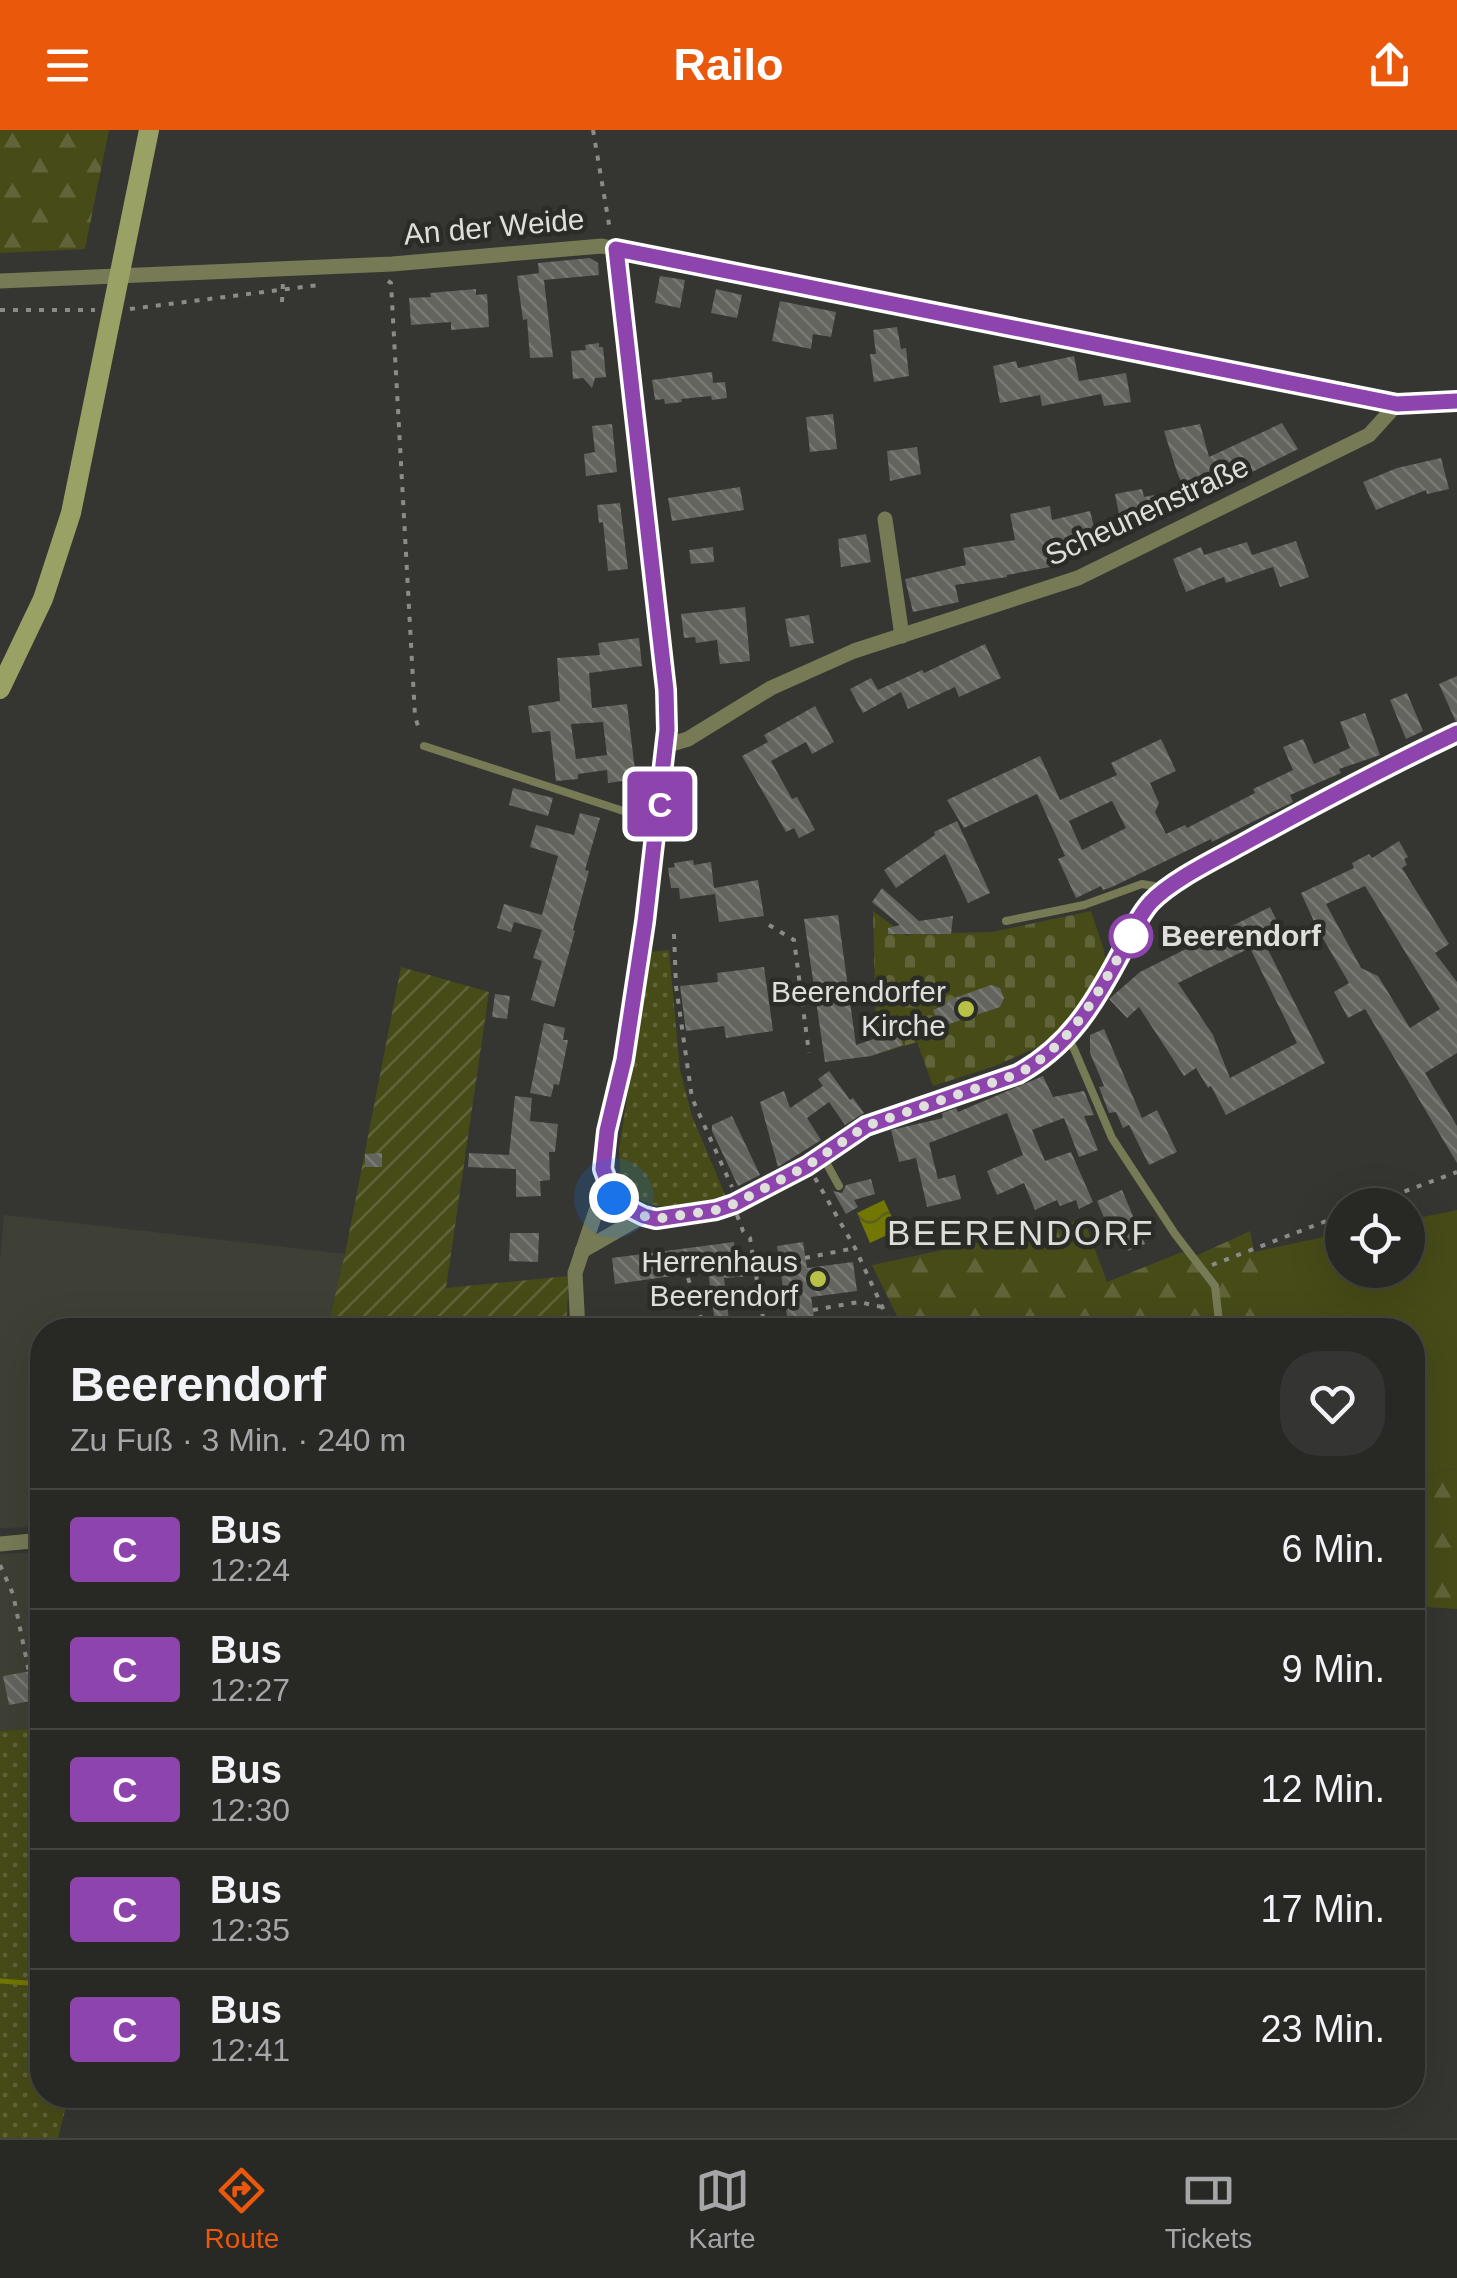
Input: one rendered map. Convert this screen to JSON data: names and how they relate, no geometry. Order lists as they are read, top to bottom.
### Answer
{
  "streets": {
    "street": ["An der Weide", "Scheunenstraße"]
  },
  "crossings": [
    ["An der Weide", "Scheunenstraße"]
  ],
  "districts": ["BEERENDORF"],
  "places": ["Beerendorf", "Beerendorfer Kirche", "Herrenhaus Beerendorf"],
  "lines": ["bus line C"],
  "page": {
    "header": "Railo",
    "on_map": "C",
    "heading": ["Beerendorf", "Zu Fuß · 3 Min. · 240 m"],
    "list": [
      {
        "mark": "C",
        "name": "Bus",
        "note": "12:24",
        "value": "6 Min."
      },
      {
        "mark": "C",
        "name": "Bus",
        "note": "12:27",
        "value": "9 Min."
      },
      {
        "mark": "C",
        "name": "Bus",
        "note": "12:30",
        "value": "12 Min."
      },
      {
        "mark": "C",
        "name": "Bus",
        "note": "12:35",
        "value": "17 Min."
      },
      {
        "mark": "C",
        "name": "Bus",
        "note": "12:41",
        "value": "23 Min."
      }
    ],
    "tabs": ["Route", "Karte", "Tickets"]
  }
}
